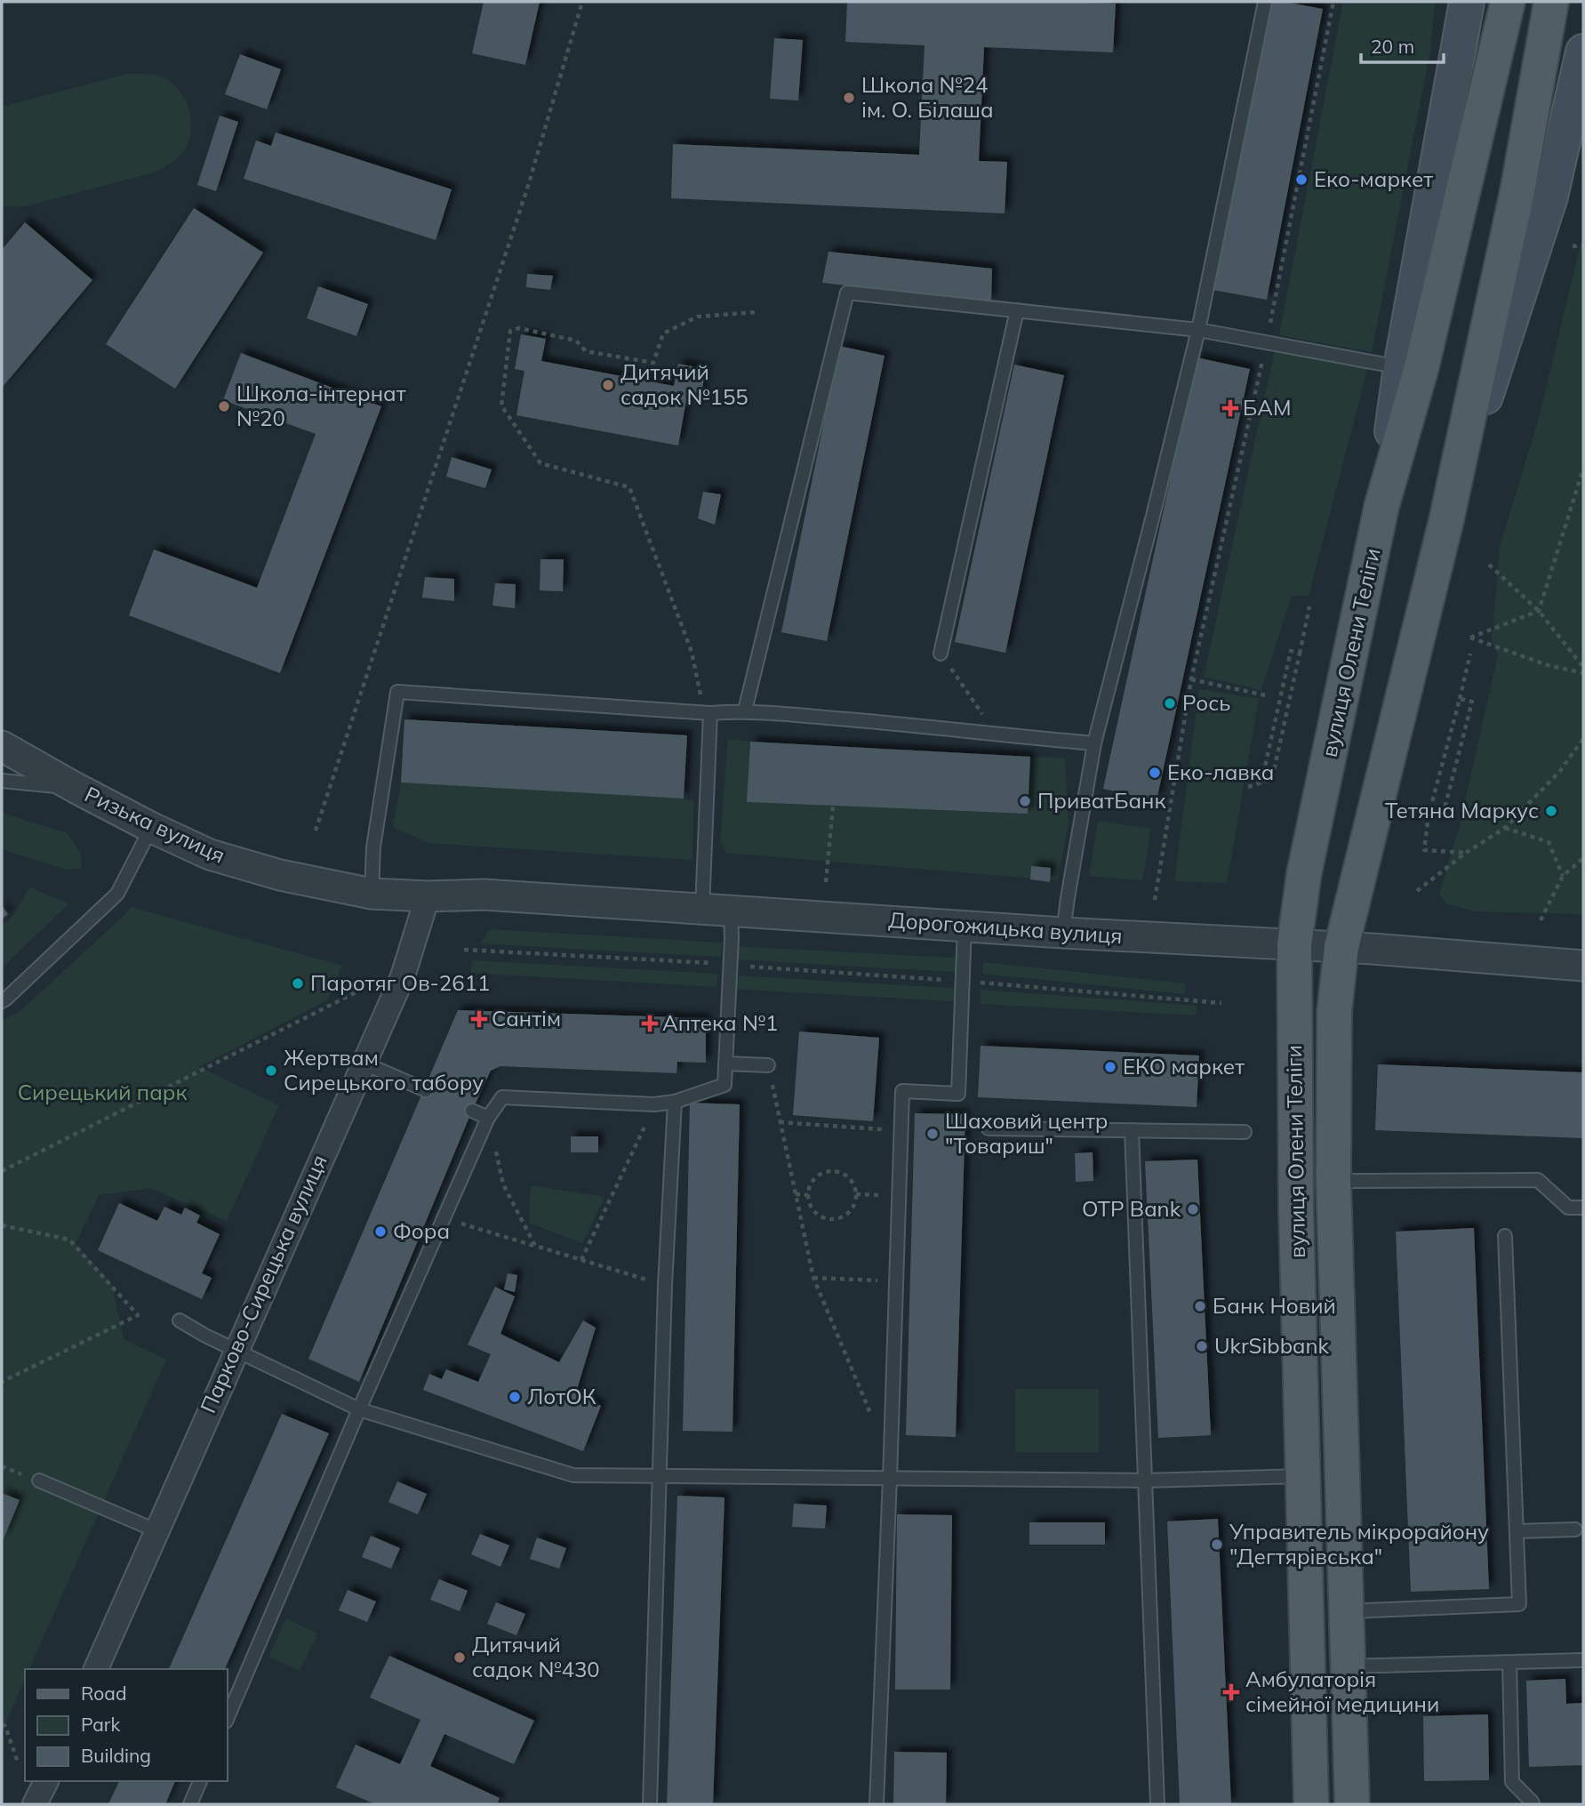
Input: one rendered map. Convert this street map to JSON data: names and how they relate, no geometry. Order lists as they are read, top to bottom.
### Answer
{
  "streets": {
    "main road": ["вулиця Олени Теліги"],
    "street": ["Ризька вулиця", "Дорогожицька вулиця", "Парково-Сирецька вулиця"]
  },
  "crossings": [
    ["вулиця Олени Теліги", "Дорогожицька вулиця"],
    ["Ризька вулиця", "Дорогожицька вулиця"],
    ["Ризька вулиця", "Парково-Сирецька вулиця"],
    ["Дорогожицька вулиця", "Парково-Сирецька вулиця"]
  ],
  "parks": ["Сирецький парк"],
  "places": {
    "other": [
      "Школа №24 ім. О. Білаша",
      "Еко-маркет",
      "Дитячий садок №155",
      "Школа-інтернат №20",
      "Рось",
      "Еко-лавка",
      "ПриватБанк",
      "Тетяна Маркус",
      "Паротяг Ов-2611",
      "ЕКО маркет",
      "Жертвам Сирецького табору",
      "Шаховий центр \"Товариш\"",
      "OTP Bank",
      "Фора",
      "Банк Новий",
      "UkrSibbank",
      "ЛотОК",
      "Управитель мікрорайону \"Дегтярівська\"",
      "Дитячий садок №430"
    ],
    "health": [
      "БАМ",
      "Сантім",
      "Аптека №1",
      "Амбулаторія сімейної медицини"
    ]
  },
  "legend": ["Road", "Park", "Building"],
  "scale_bar": "20 m"
}
